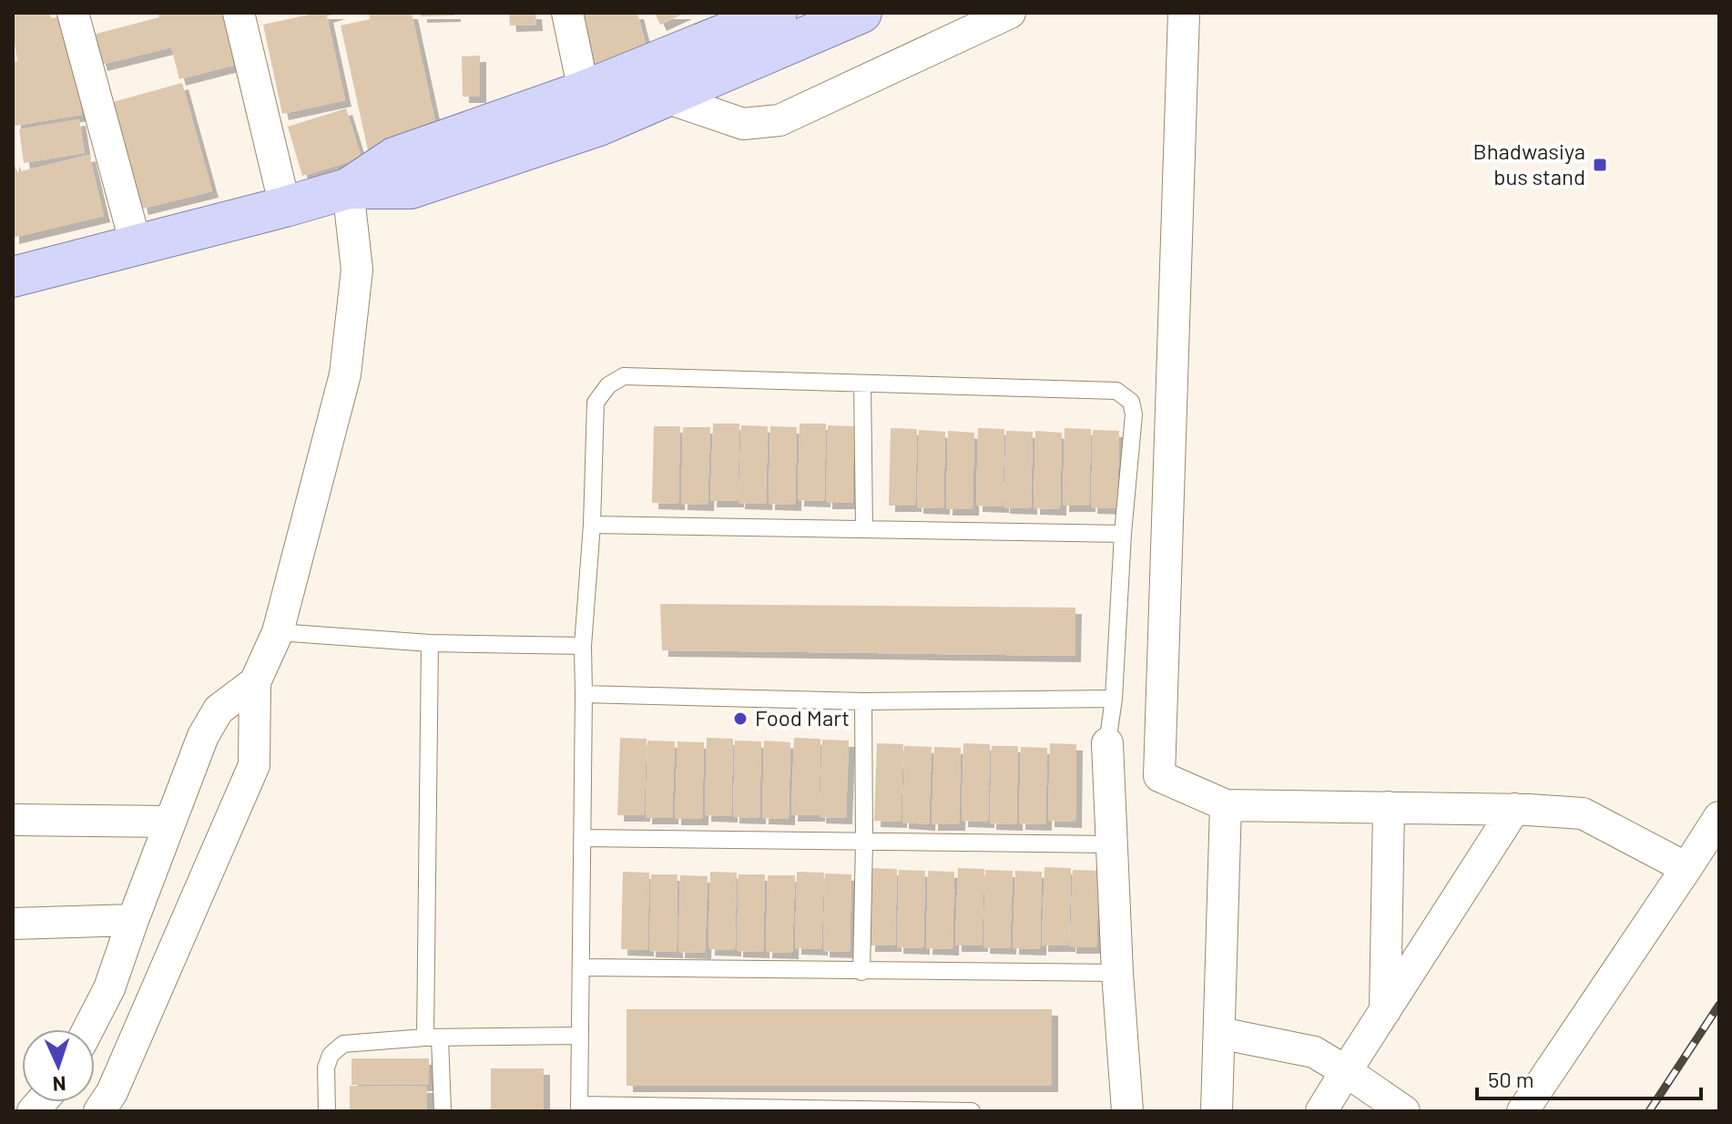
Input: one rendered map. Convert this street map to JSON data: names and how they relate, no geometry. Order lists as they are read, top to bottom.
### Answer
{
  "places": {
    "transit": ["Bhadwasiya bus stand"],
    "other": ["Food Mart"]
  },
  "scale_bar": "50 m",
  "north": "bottom"
}
